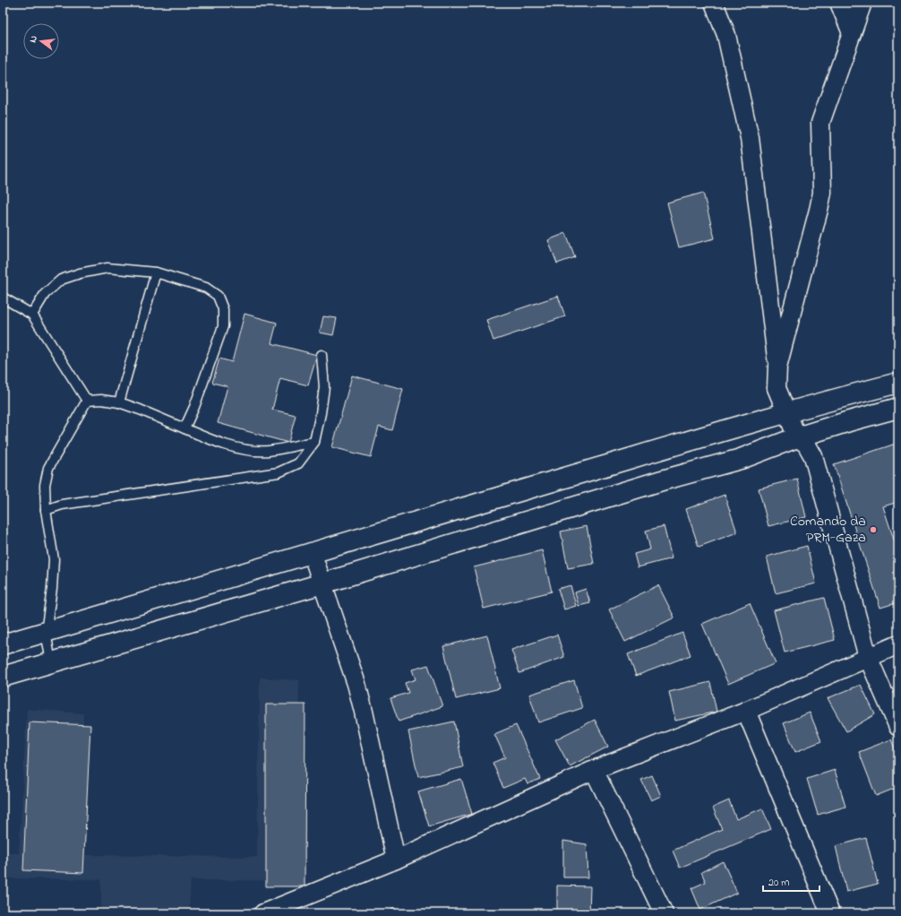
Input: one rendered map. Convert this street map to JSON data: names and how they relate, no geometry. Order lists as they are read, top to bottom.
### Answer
{
  "places": ["Comando da PRM-Gaza"],
  "scale_bar": "20 m",
  "north": "left"
}
